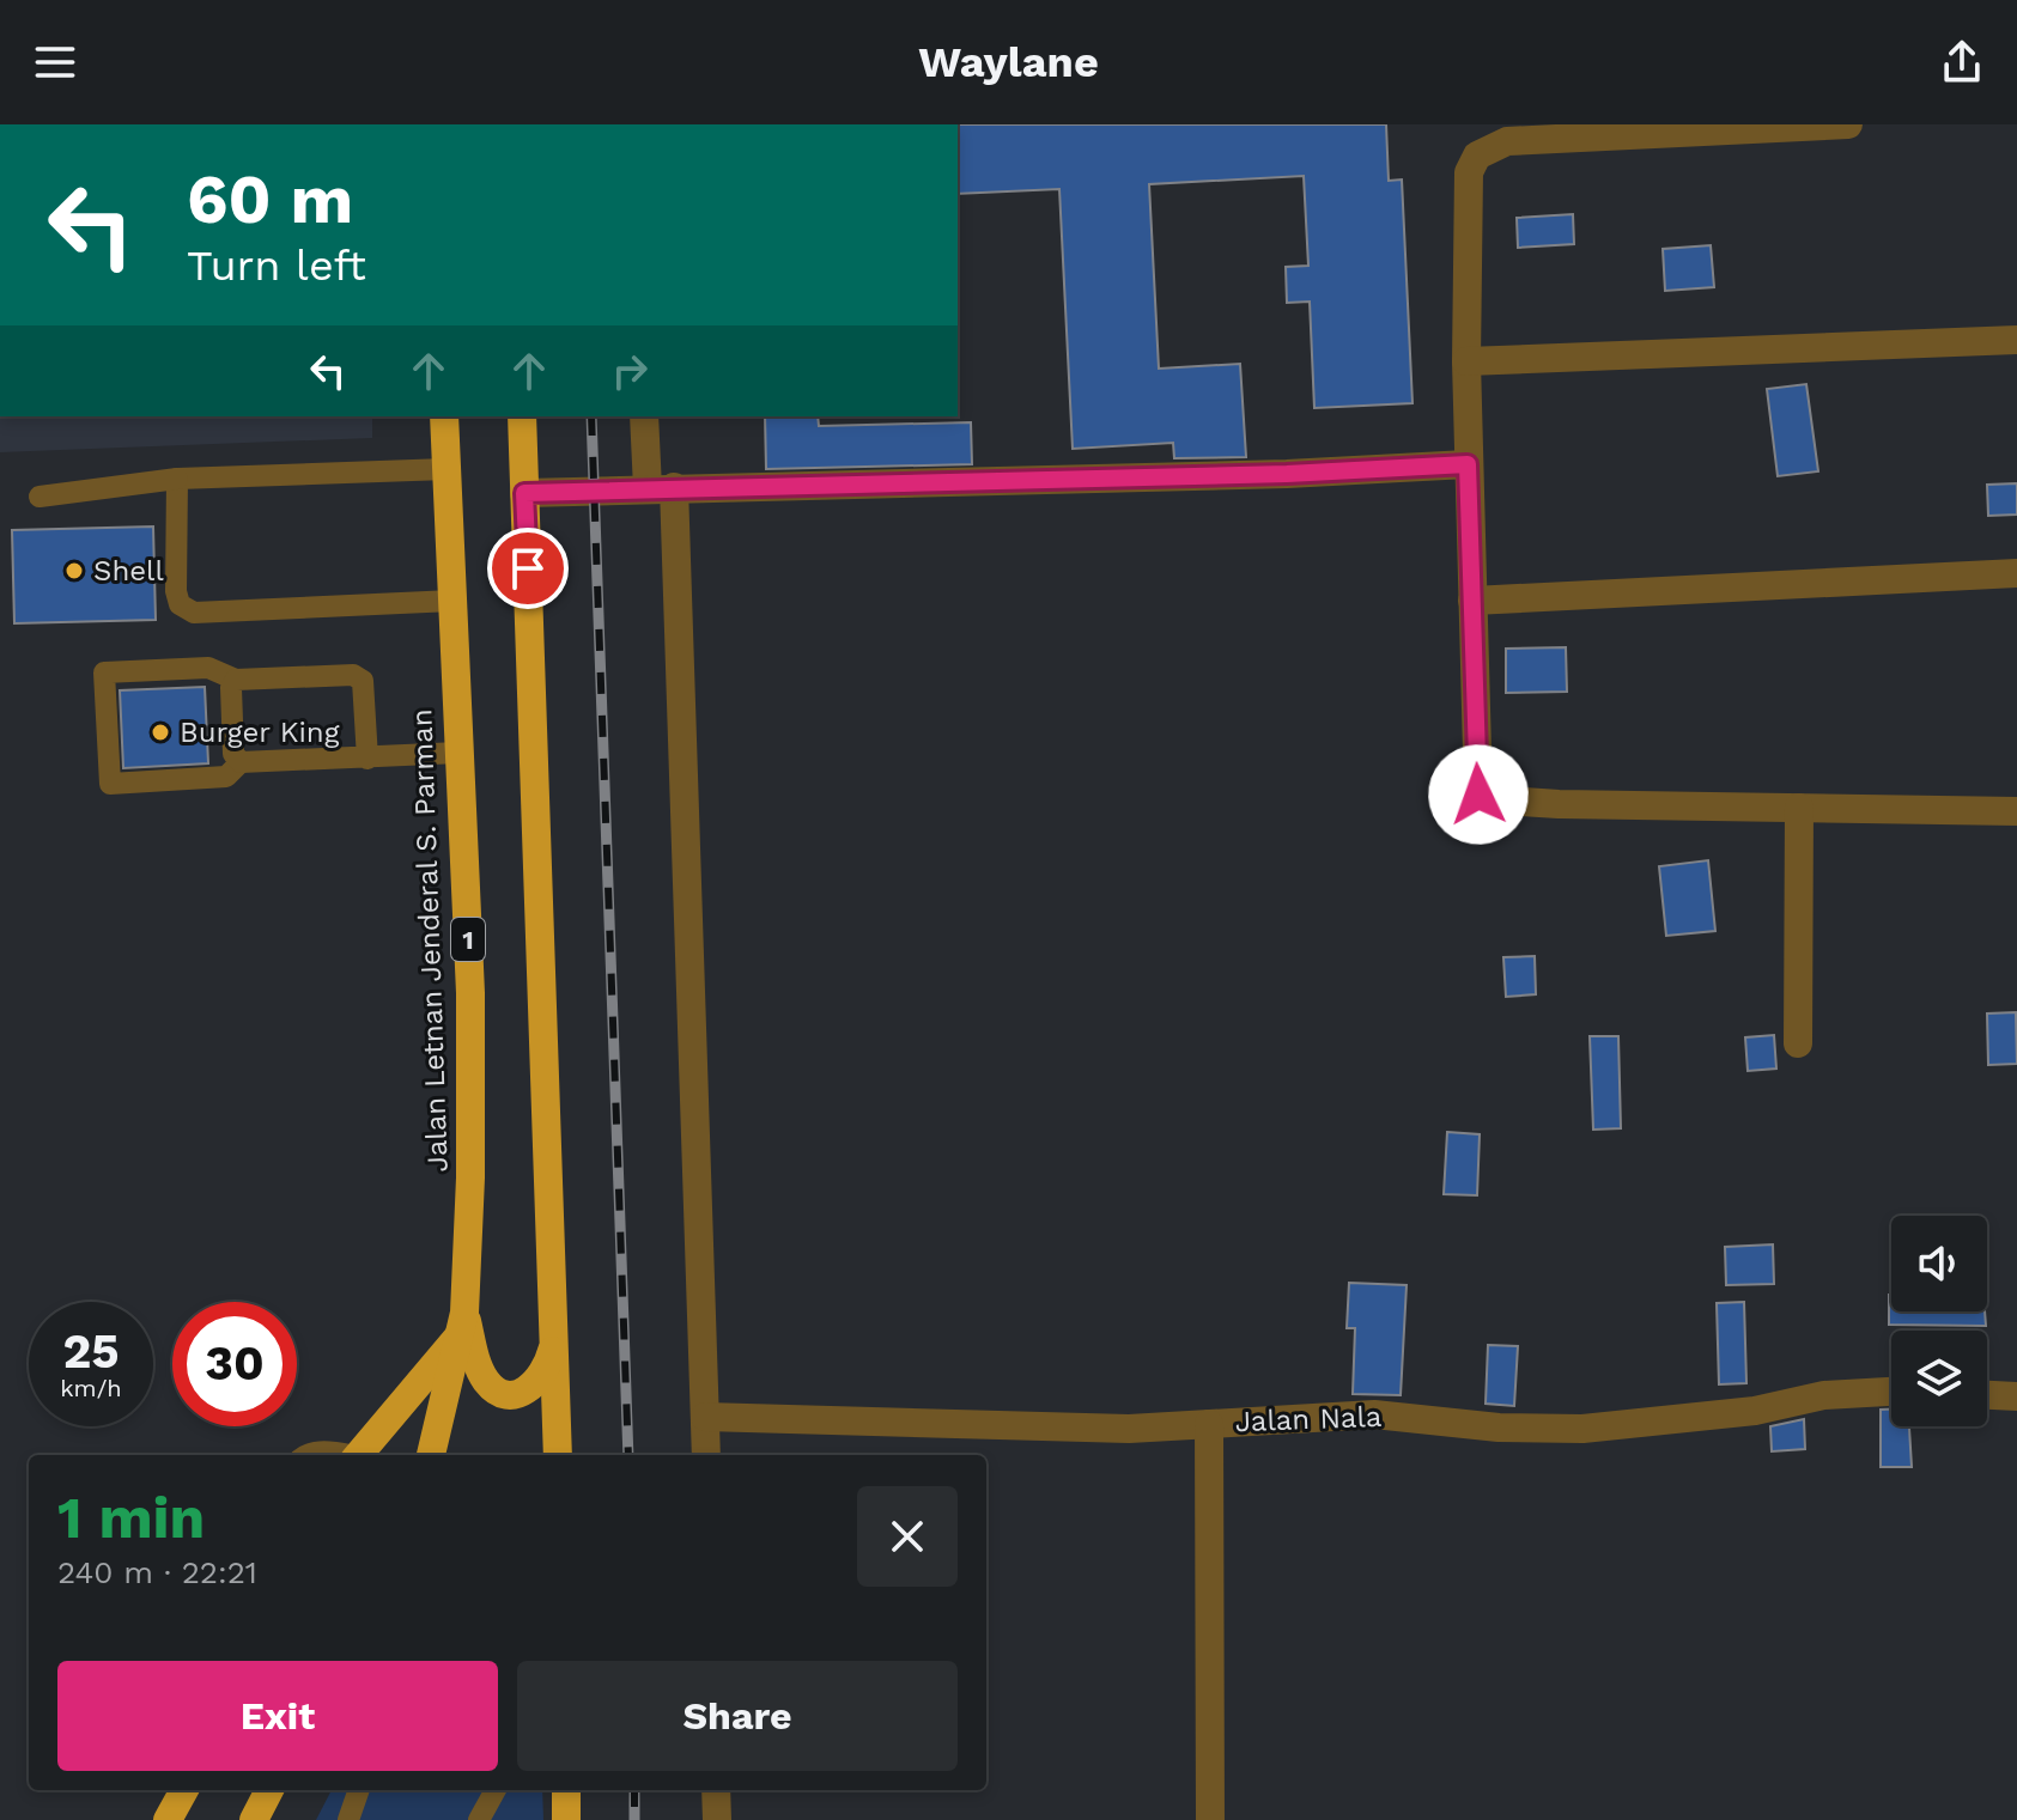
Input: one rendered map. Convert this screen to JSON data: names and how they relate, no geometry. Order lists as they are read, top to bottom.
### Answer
{
  "streets": {
    "highway": ["1", "Jalan Letnan Jenderal S. Parman"],
    "street": ["Jalan Nala"]
  },
  "places": ["Shell", "Burger King"],
  "page": {
    "header": "Waylane",
    "turn": ["60 m", "Turn left"],
    "speed": "25 km/h",
    "limit": "30",
    "heading": ["1 min", "240 m · 22:21"],
    "buttons": ["Exit", "Share"]
  }
}
